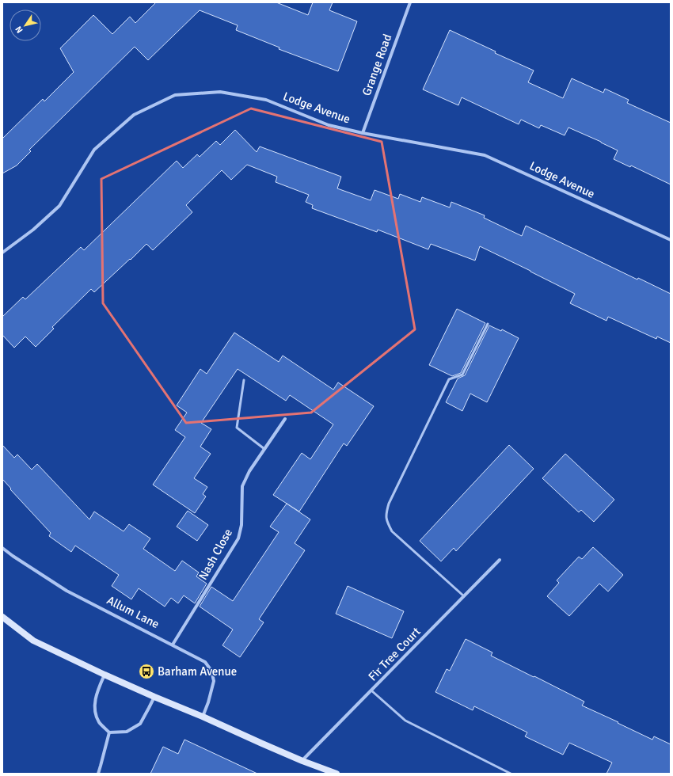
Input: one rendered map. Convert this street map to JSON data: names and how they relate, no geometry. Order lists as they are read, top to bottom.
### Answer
{
  "streets": {
    "street": [
      "Grange Road",
      "Lodge Avenue",
      "Nash Close",
      "Allum Lane",
      "Fir Tree Court"
    ]
  },
  "crossings": [
    ["Grange Road", "Lodge Avenue"],
    ["Nash Close", "Allum Lane"]
  ],
  "places": {
    "bus stop": ["Barham Avenue"]
  },
  "north": "bottom left"
}
